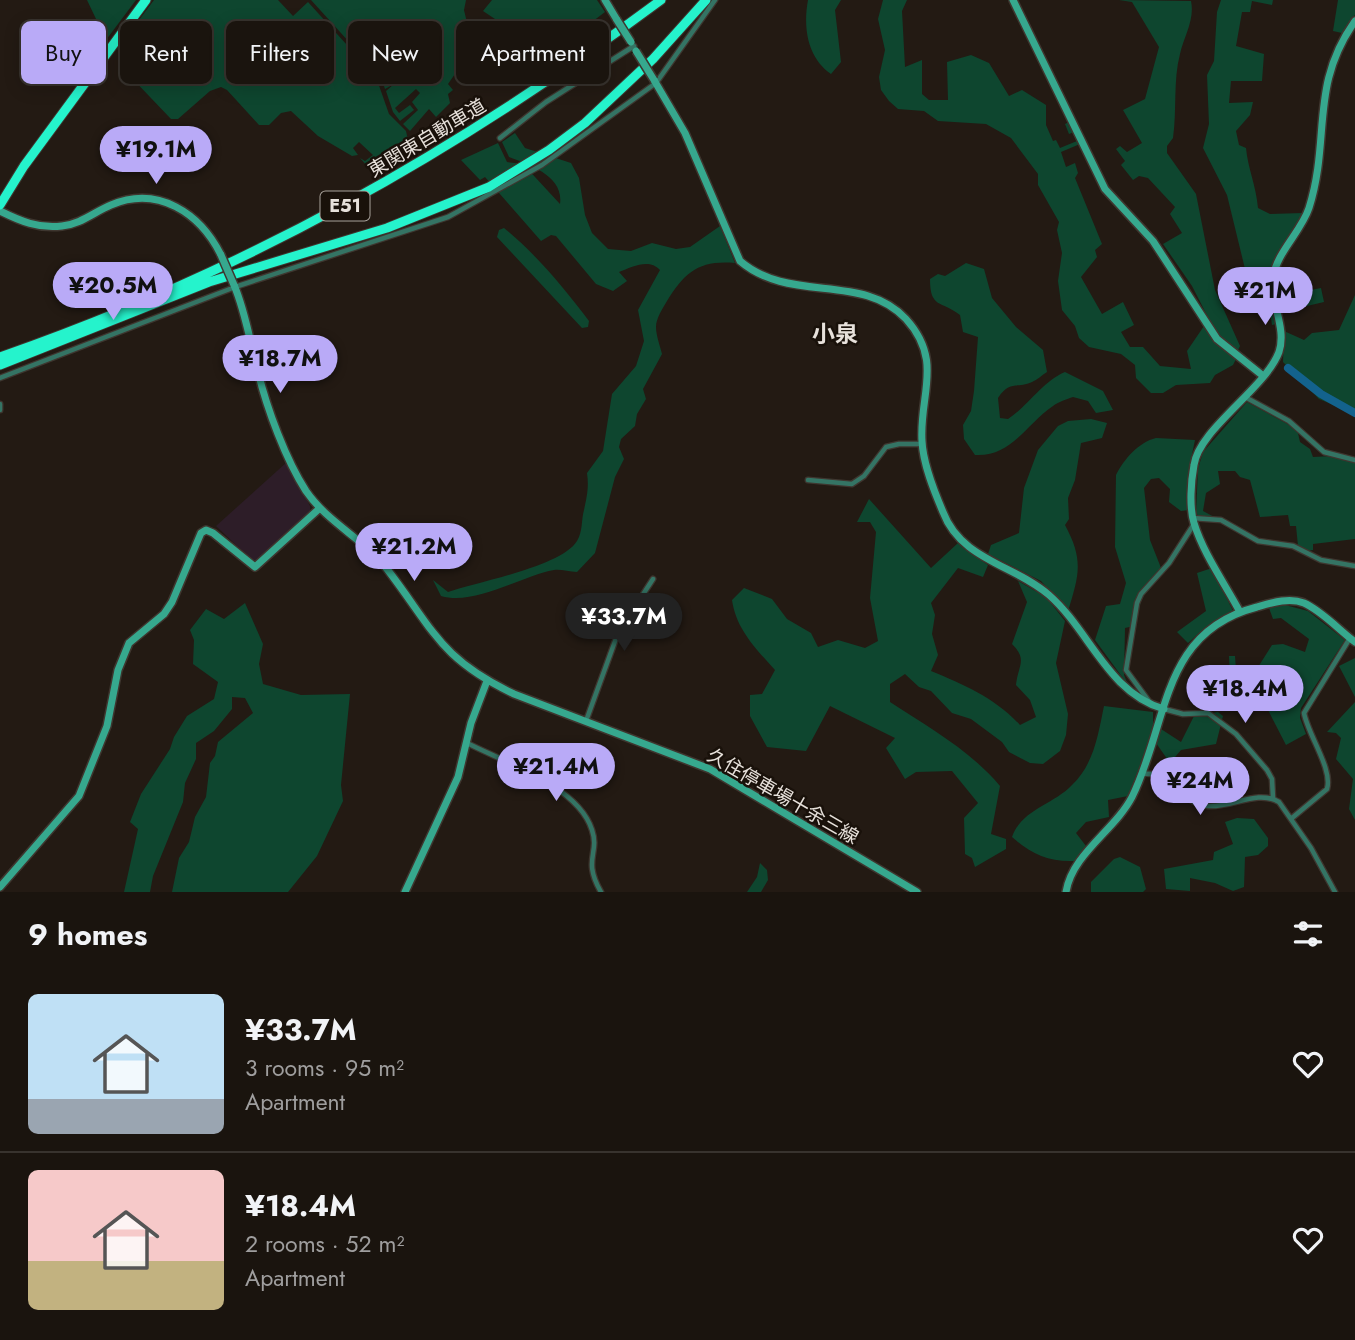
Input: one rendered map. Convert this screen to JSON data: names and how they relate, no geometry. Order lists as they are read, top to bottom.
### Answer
{
  "streets": {
    "highway": ["東関東自動車道", "E51"],
    "street": ["久住停車場十余三線"]
  },
  "districts": ["小泉"],
  "page": {
    "chip": [
      "Buy",
      "Rent",
      "Filters",
      "New",
      "Apartment"
    ],
    "price": [
      "¥19.1M",
      "¥20.5M",
      "¥21M",
      "¥18.7M",
      "¥21.2M",
      "¥33.7M",
      "¥18.4M",
      "¥21.4M",
      "¥24M"
    ],
    "heading": "9 homes",
    "list": [
      {
        "name": "¥33.7M",
        "note": "3 rooms · 95 m² · Apartment"
      },
      {
        "name": "¥18.4M",
        "note": "2 rooms · 52 m² · Apartment"
      }
    ]
  }
}
